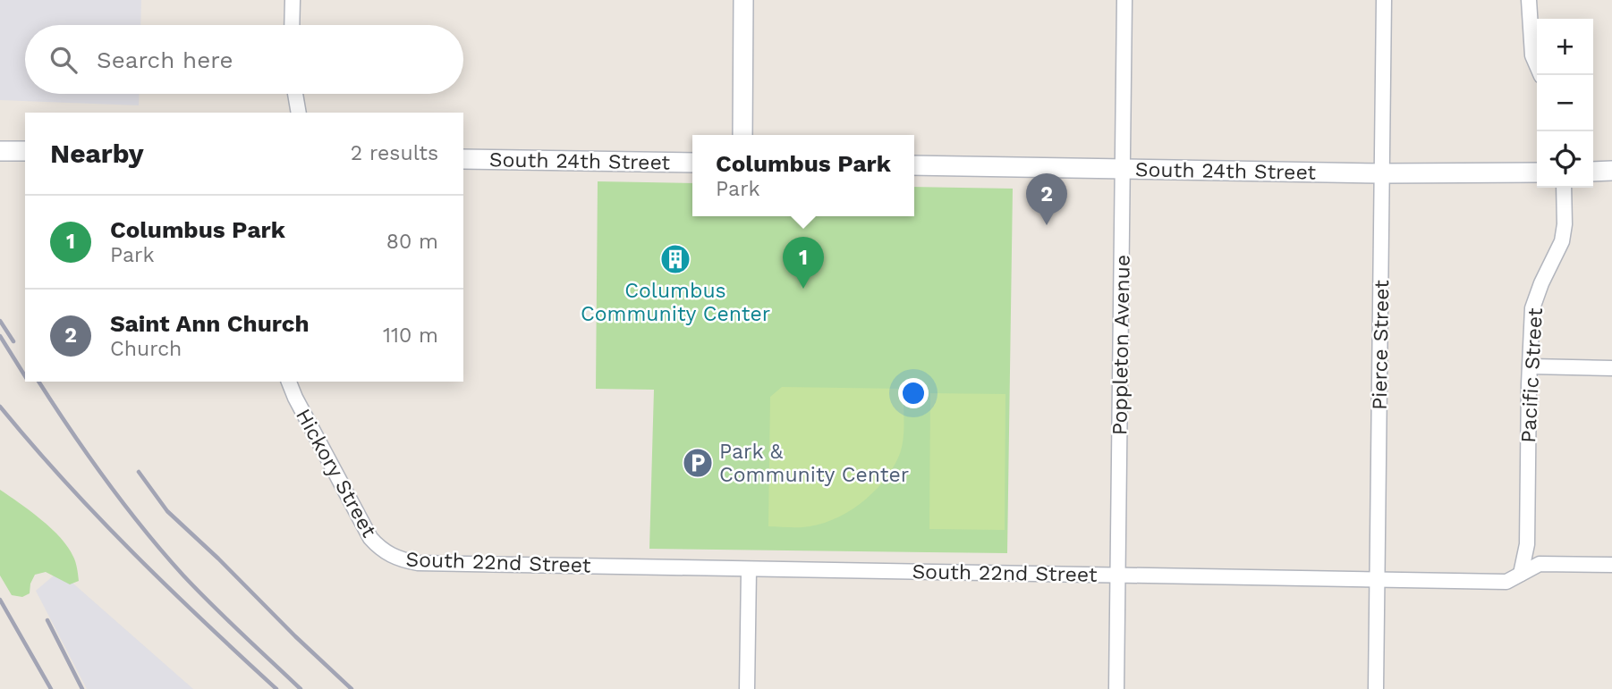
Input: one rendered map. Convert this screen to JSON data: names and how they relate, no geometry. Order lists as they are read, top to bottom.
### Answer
{
  "streets": {
    "main road": ["South 24th Street"],
    "street": [
      "Poppleton Avenue",
      "Pierce Street",
      "Pacific Street",
      "Hickory Street",
      "South 22nd Street"
    ]
  },
  "crossings": [
    ["South 24th Street", "Poppleton Avenue"],
    ["South 24th Street", "Pierce Street"],
    ["Poppleton Avenue", "South 22nd Street"],
    ["Pierce Street", "South 22nd Street"],
    ["Pacific Street", "South 22nd Street"],
    ["Hickory Street", "South 22nd Street"]
  ],
  "places": {
    "building": ["Columbus Community Center"],
    "parking": ["Park & Community Center"]
  },
  "page": {
    "map_buttons": ["+", "−"],
    "search": "Search here",
    "heading": ["Nearby", "2 results"],
    "popup": ["Columbus Park", "Park"],
    "pins": ["2", "1"],
    "list": [
      {
        "mark": "1",
        "name": "Columbus Park",
        "note": "Park",
        "value": "80 m"
      },
      {
        "mark": "2",
        "name": "Saint Ann Church",
        "note": "Church",
        "value": "110 m"
      }
    ]
  }
}
